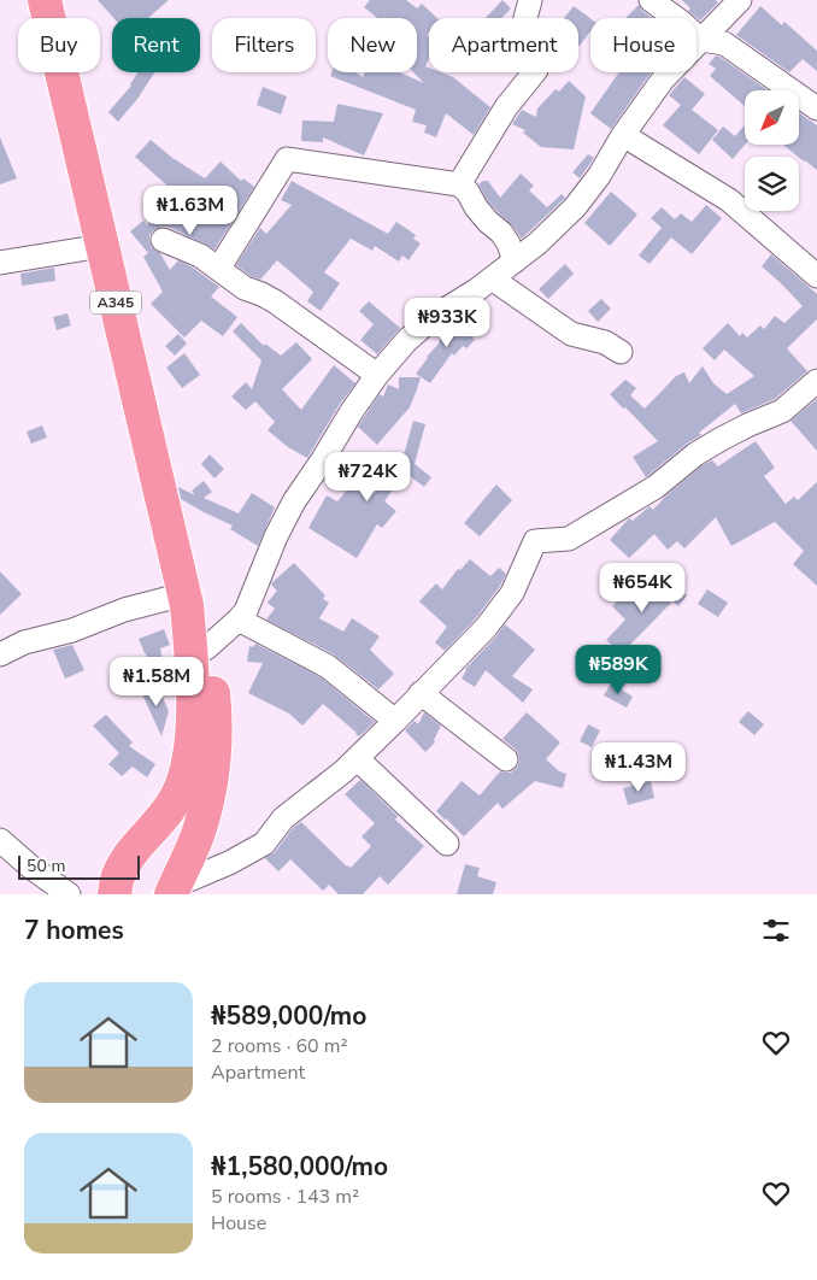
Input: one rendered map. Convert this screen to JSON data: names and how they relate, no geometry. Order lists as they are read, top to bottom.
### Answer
{
  "streets": {
    "highway": ["A345"]
  },
  "scale_bar": "50 m",
  "north": "bottom left",
  "page": {
    "chip": [
      "Buy",
      "Rent",
      "Filters",
      "New",
      "Apartment",
      "House"
    ],
    "price": [
      "₦1.63M",
      "₦933K",
      "₦724K",
      "₦654K",
      "₦589K",
      "₦1.58M",
      "₦1.43M"
    ],
    "scale": "50 m",
    "heading": "7 homes",
    "list": [
      {
        "name": "₦589,000/mo",
        "note": "2 rooms · 60 m² · Apartment"
      },
      {
        "name": "₦1,580,000/mo",
        "note": "5 rooms · 143 m² · House"
      }
    ]
  }
}
